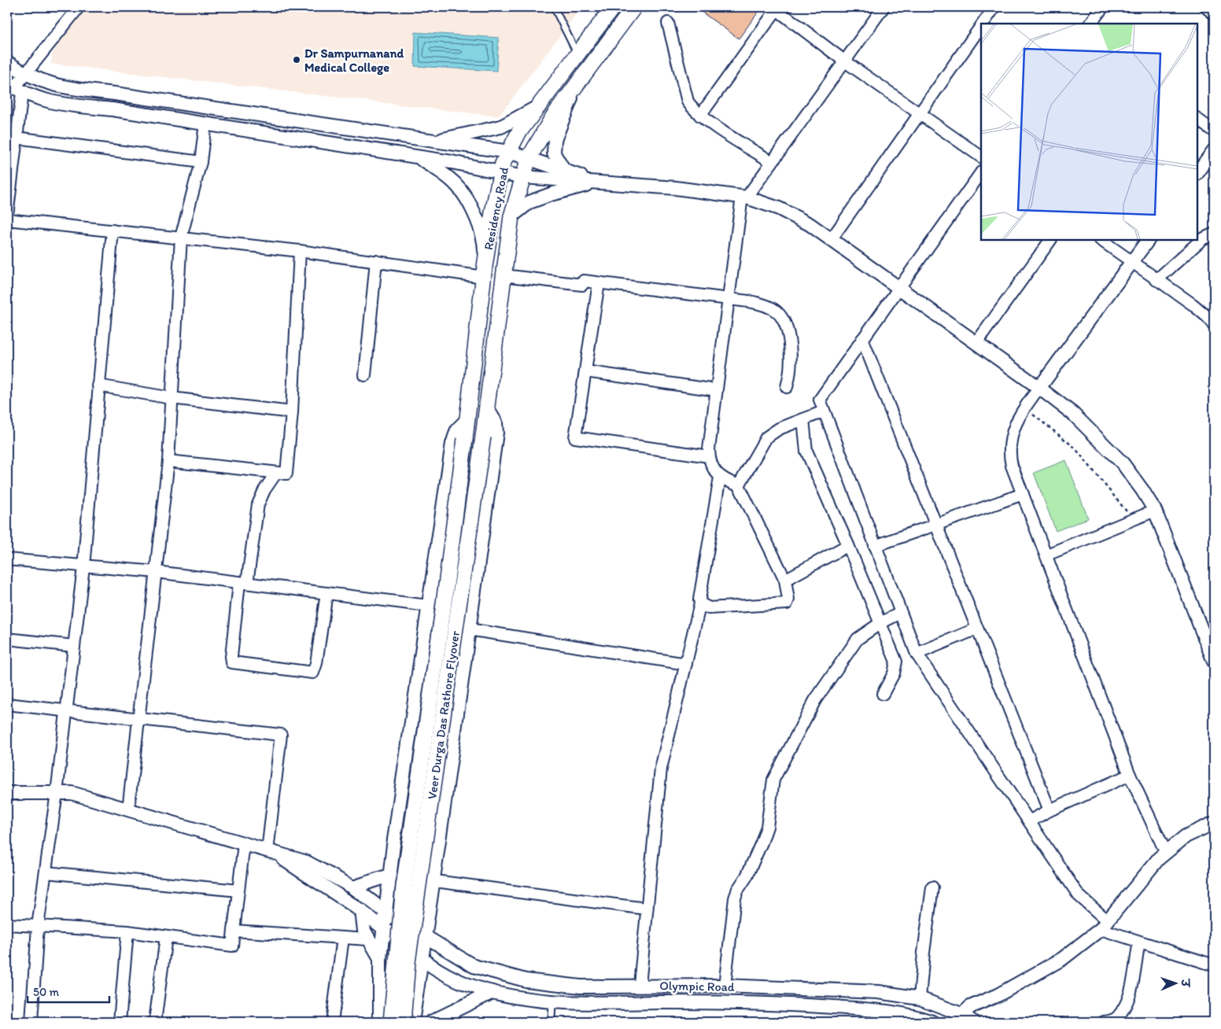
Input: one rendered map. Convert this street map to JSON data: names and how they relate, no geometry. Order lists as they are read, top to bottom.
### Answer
{
  "streets": {
    "main road": ["Residency Road", "Veer Durga Das Rathore Flyover"],
    "street": ["Olympic Road"]
  },
  "crossings": [
    ["Residency Road", "Veer Durga Das Rathore Flyover"]
  ],
  "places": ["Dr Sampurnanand Medical College"],
  "scale_bar": "50 m",
  "north": "right"
}
